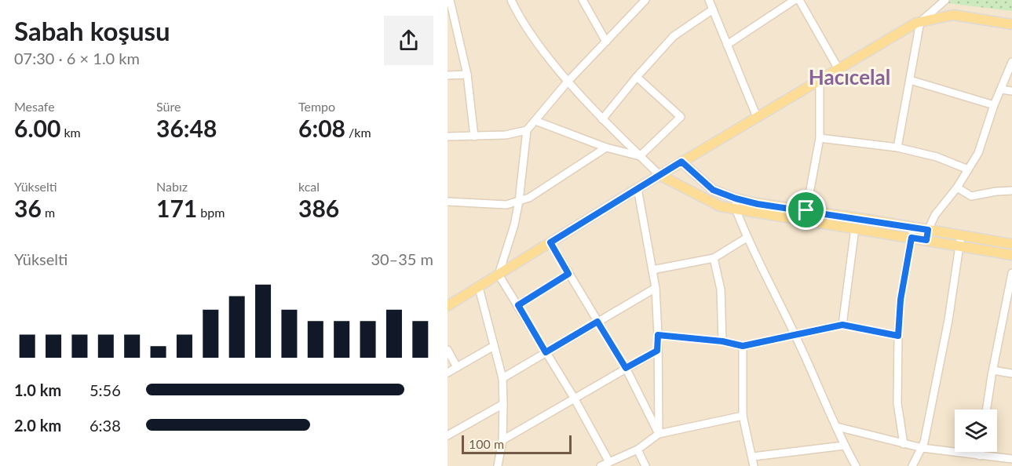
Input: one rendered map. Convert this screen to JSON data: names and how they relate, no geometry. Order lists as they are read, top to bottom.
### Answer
{
  "districts": ["Hacıcelal"],
  "scale_bar": "100 m",
  "page": {
    "heading": ["Sabah koşusu", "07:30 · 6 × 1.0 km"],
    "stats": [
      ["Mesafe", "6.00 km"],
      ["Süre", "36:48"],
      ["Tempo", "6:08 /km"],
      ["Yükselti", "36 m"],
      ["Nabız", "171 bpm"],
      ["kcal", "386"]
    ],
    "chart": ["Yükselti", "30–35 m"],
    "list": [
      {
        "name": "1.0 km",
        "note": "5:56"
      },
      {
        "name": "2.0 km",
        "note": "6:38"
      }
    ],
    "scale": "100 m"
  }
}
